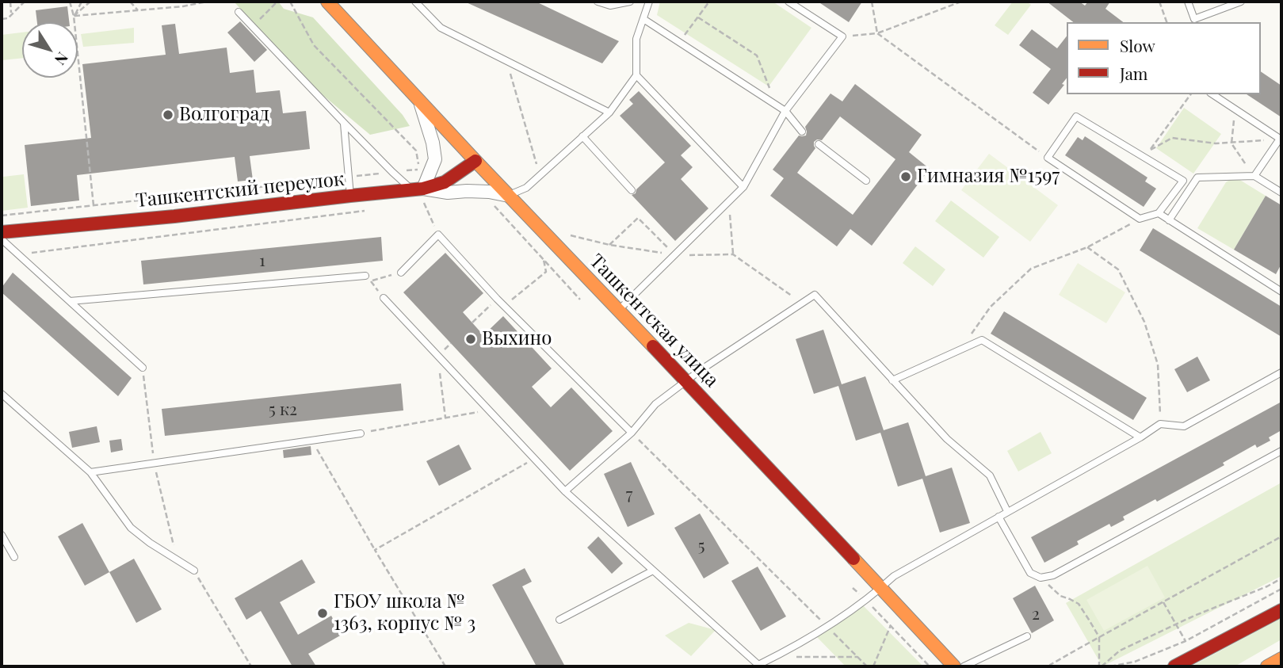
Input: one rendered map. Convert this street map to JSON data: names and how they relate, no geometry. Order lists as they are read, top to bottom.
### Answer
{
  "streets": {
    "main road": ["Ташкентский переулок", "Ташкентская улица"]
  },
  "crossings": [
    ["Ташкентский переулок", "Ташкентская улица"]
  ],
  "places": [
    "Волгоград",
    "Гимназия №1597",
    "Выхино",
    "ГБОУ школа № 1363, корпус № 3"
  ],
  "house_numbers": [
    "1",
    "5 к2",
    "7",
    "5",
    "2"
  ],
  "legend": ["Slow", "Jam"],
  "north": "bottom right"
}
